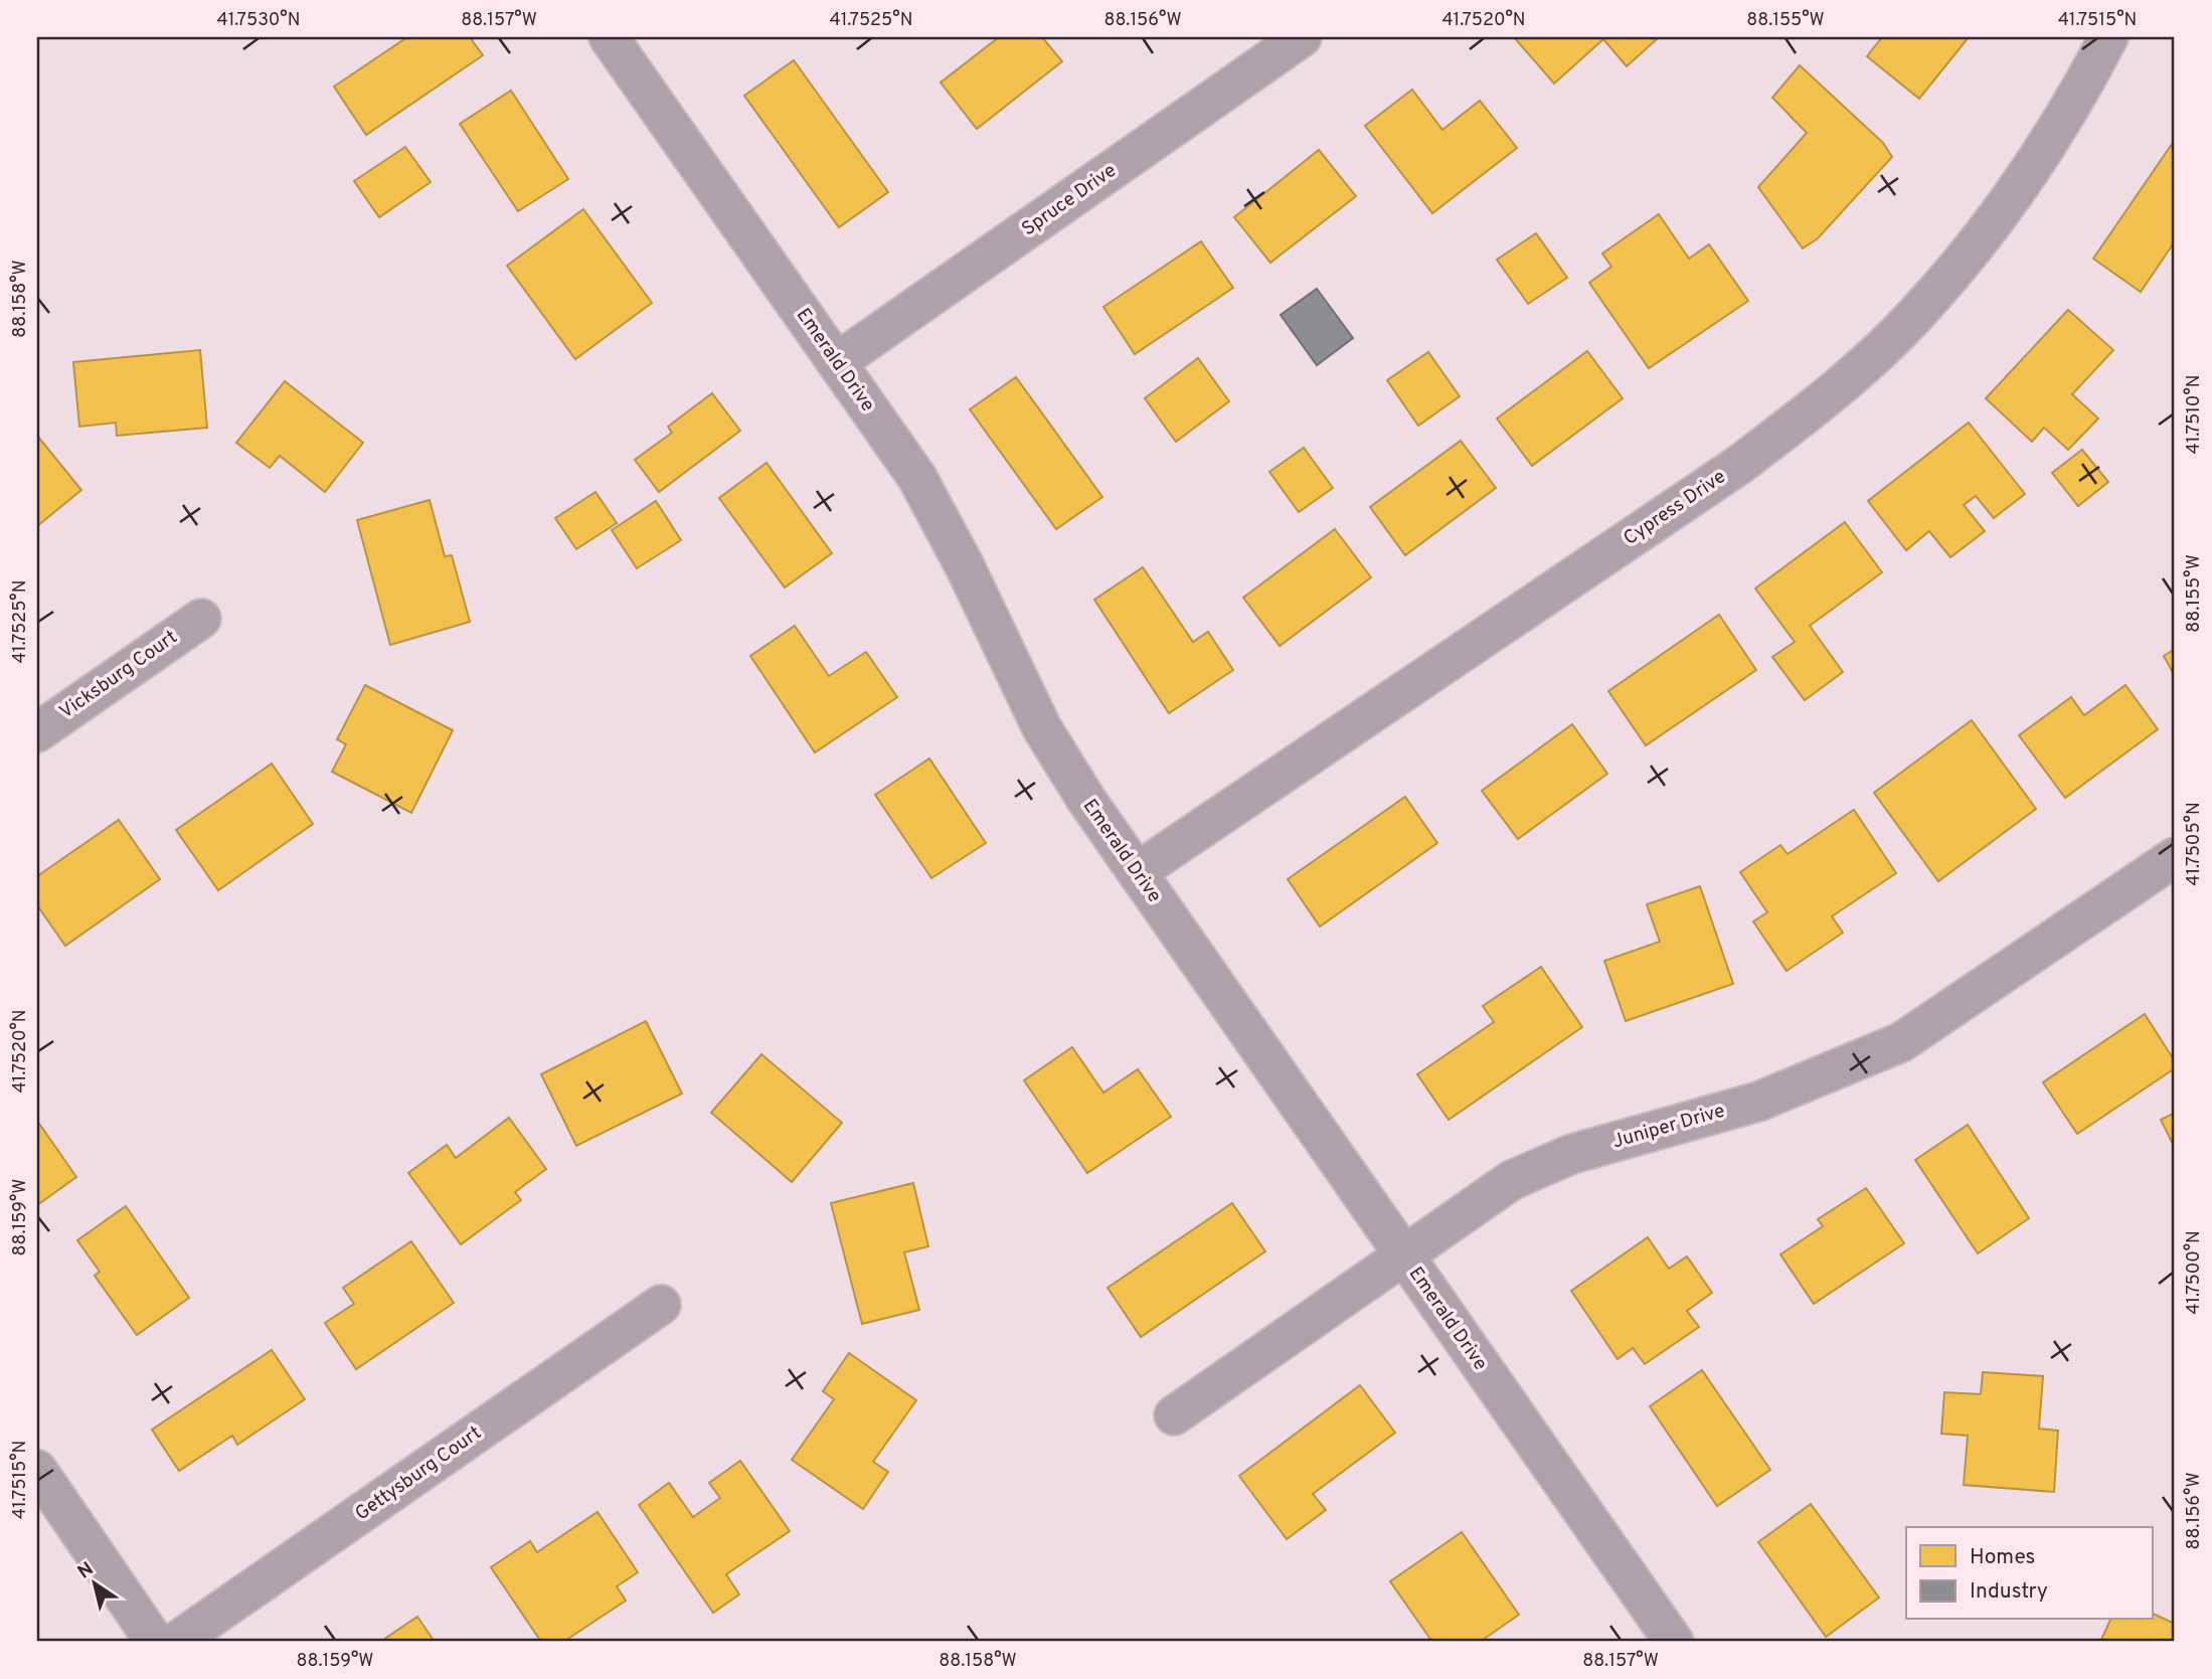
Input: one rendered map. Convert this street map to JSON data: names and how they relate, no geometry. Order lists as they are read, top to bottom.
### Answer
{
  "streets": {
    "street": [
      "Spruce Drive",
      "Emerald Drive",
      "Cypress Drive",
      "Vicksburg Court",
      "Juniper Drive",
      "Gettysburg Court"
    ]
  },
  "crossings": [
    ["Spruce Drive", "Emerald Drive"],
    ["Emerald Drive", "Cypress Drive"],
    ["Emerald Drive", "Juniper Drive"]
  ],
  "legend": ["Homes", "Industry"],
  "north": "top left",
  "coordinates": [
    "41.7530°N",
    "88.157°W",
    "41.7525°N",
    "88.156°W",
    "41.7520°N",
    "88.155°W",
    "41.7515°N",
    "88.158°W",
    "41.7510°N",
    "41.7505°N",
    "88.159°W",
    "41.7500°N"
  ]
}
